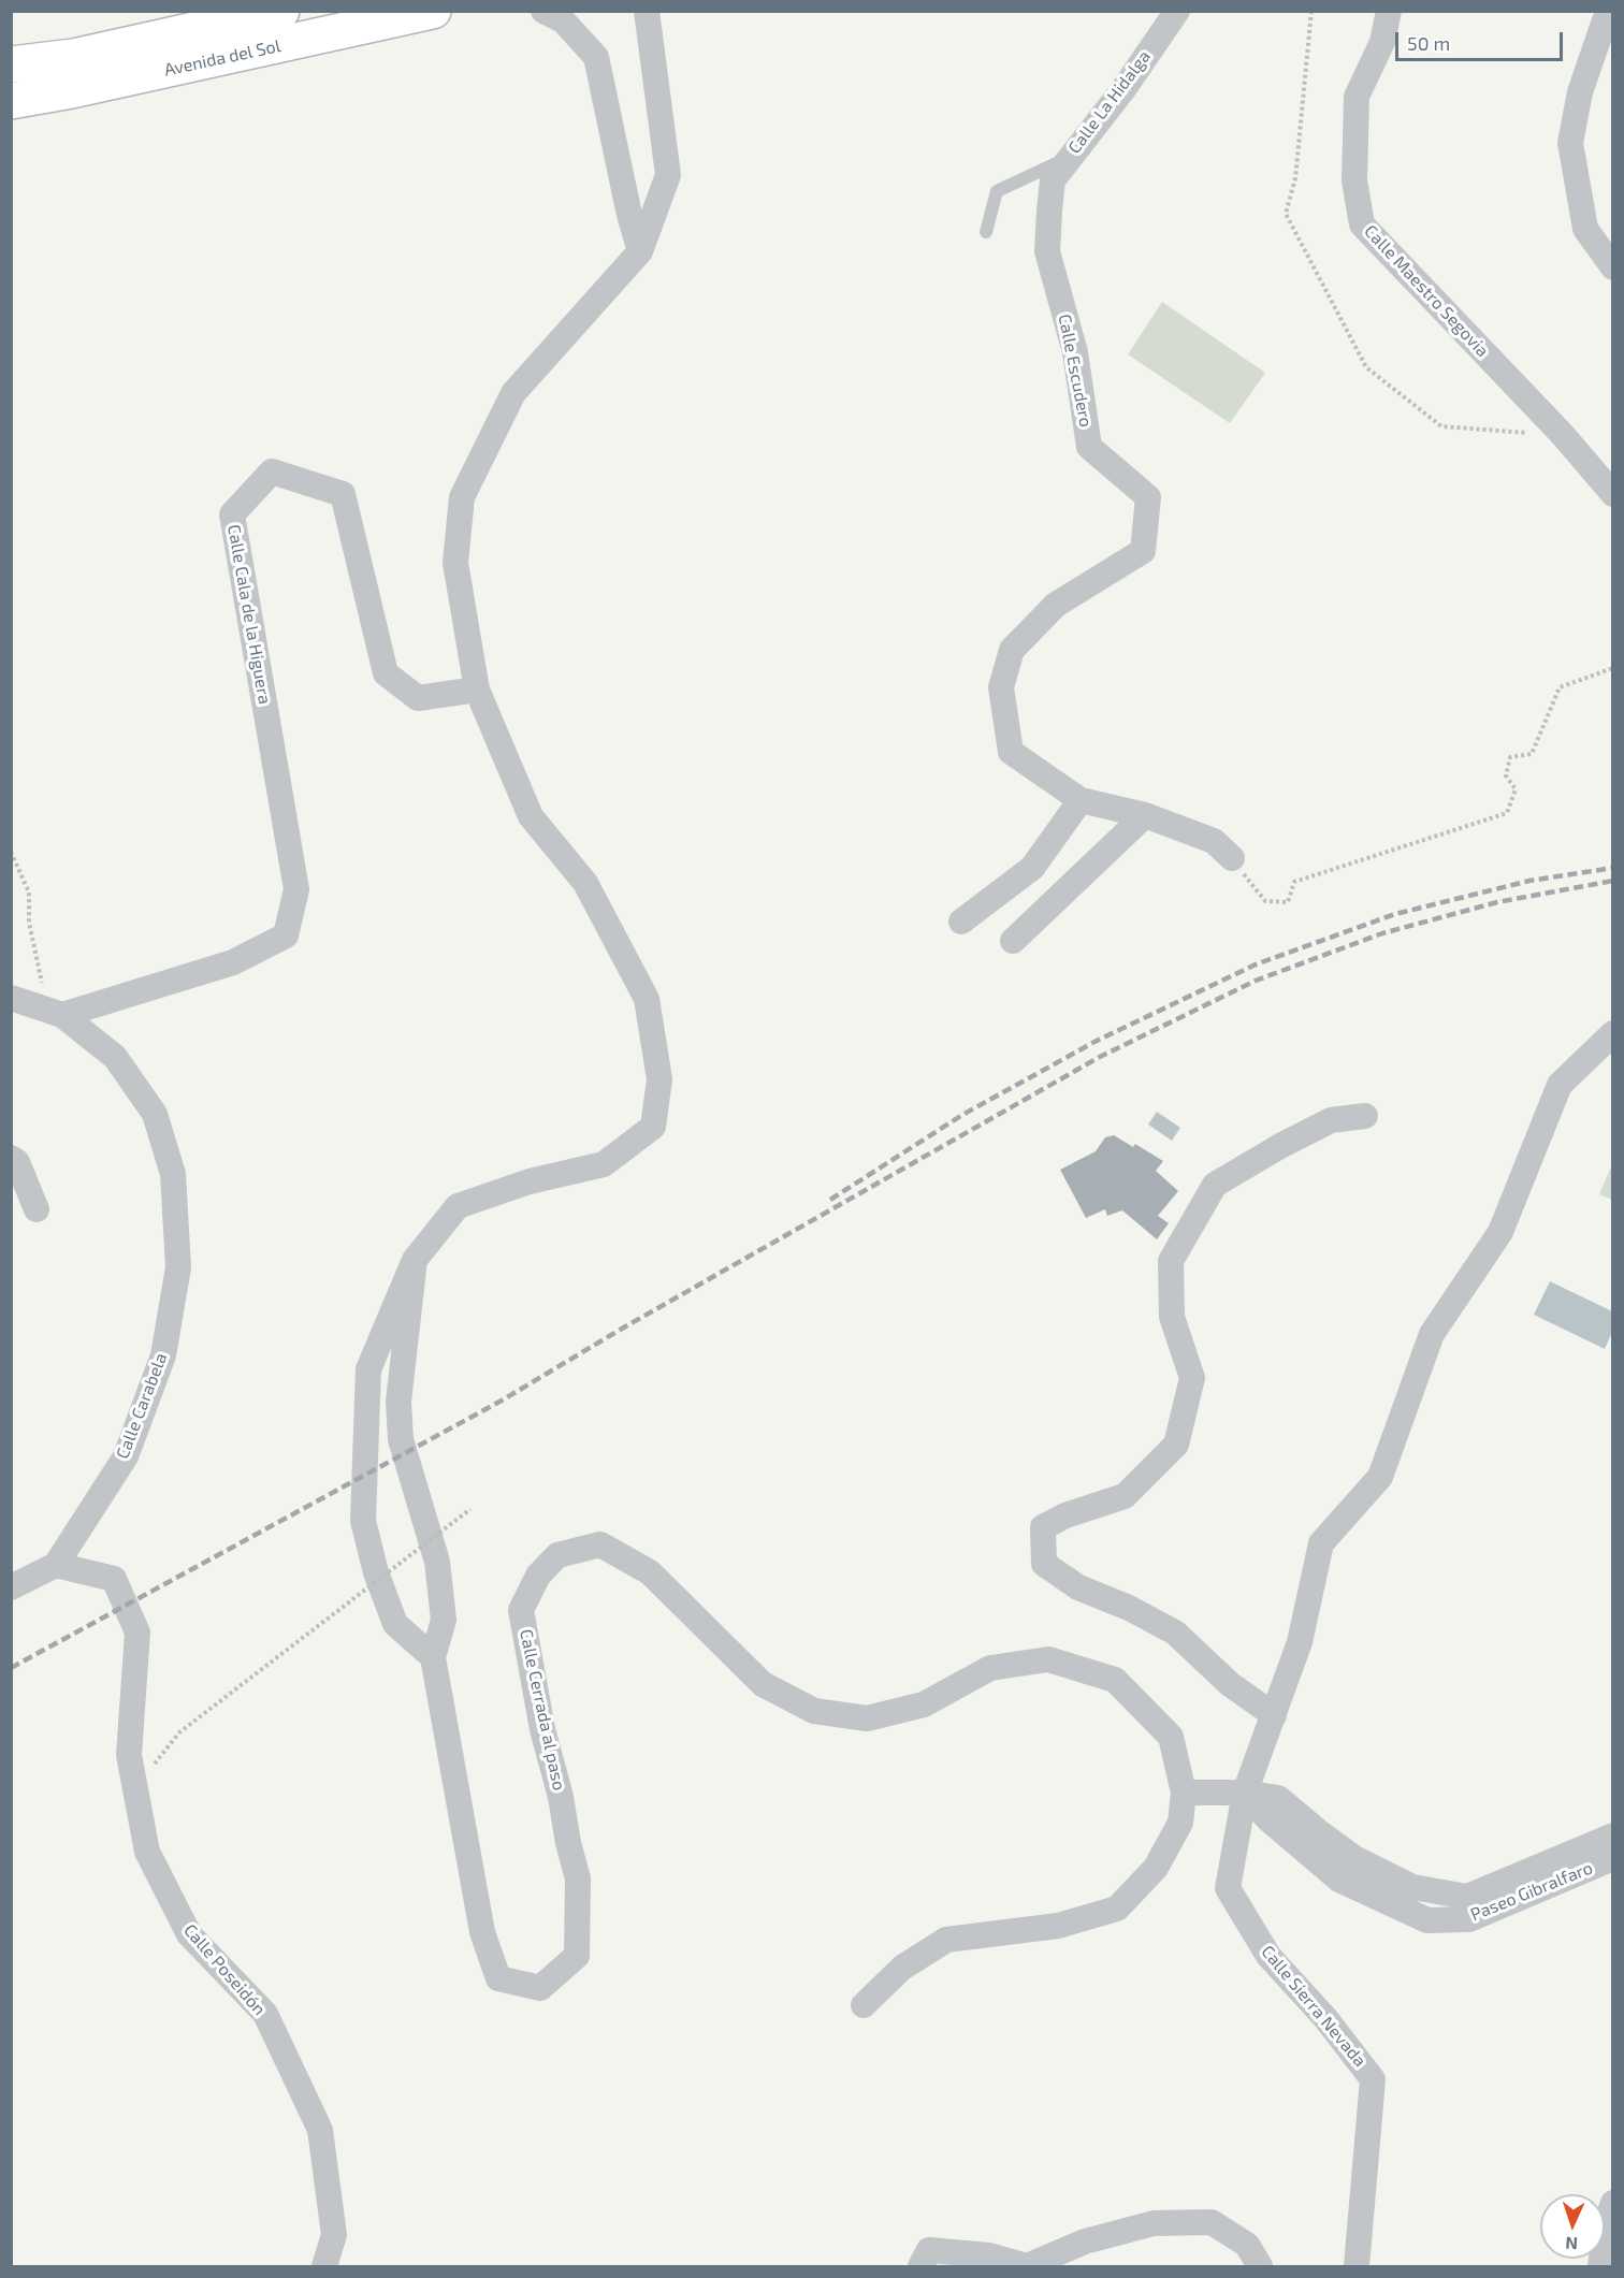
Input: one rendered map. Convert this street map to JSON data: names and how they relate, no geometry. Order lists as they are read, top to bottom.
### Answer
{
  "streets": {
    "main road": ["Avenida del Sol"],
    "street": [
      "Calle La Hidalga",
      "Calle Maestro Segovia",
      "Calle Escudero",
      "Calle Cala de la Higuera",
      "Calle Carabela",
      "Calle Cerrada al paso",
      "Paseo Gibralfaro",
      "Calle Poseidón",
      "Calle Sierra Nevada"
    ]
  },
  "crossings": [
    ["Calle La Hidalga", "Calle Escudero"],
    ["Calle Cala de la Higuera", "Calle Carabela"],
    ["Calle Carabela", "Calle Poseidón"],
    ["Paseo Gibralfaro", "Calle Sierra Nevada"]
  ],
  "scale_bar": "50 m",
  "north": "bottom"
}
